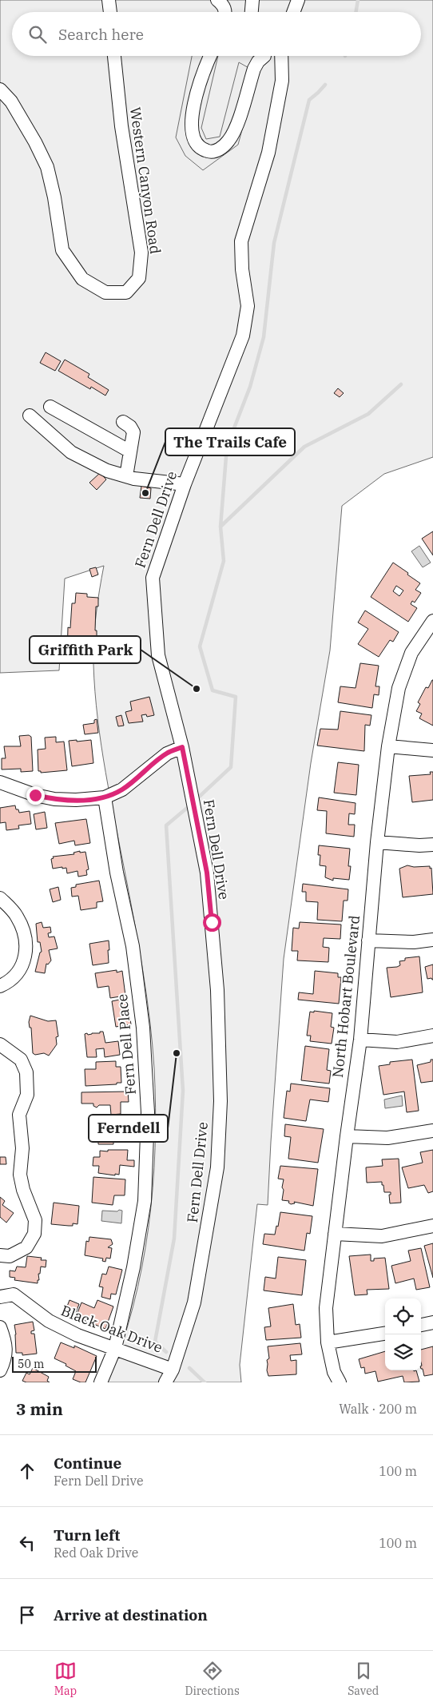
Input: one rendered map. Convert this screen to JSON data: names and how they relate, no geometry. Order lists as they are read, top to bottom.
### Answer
{
  "streets": {
    "street": [
      "Western Canyon Road",
      "Fern Dell Drive",
      "North Hobart Boulevard",
      "Fern Dell Place",
      "Black Oak Drive"
    ]
  },
  "crossings": [
    ["Fern Dell Drive", "Black Oak Drive"],
    ["Fern Dell Place", "Black Oak Drive"]
  ],
  "places": ["The Trails Cafe", "Griffith Park", "Ferndell"],
  "scale_bar": "50 m",
  "page": {
    "search": "Search here",
    "scale": "50 m",
    "heading": ["3 min", "Walk · 200 m"],
    "list": [
      ["Continue", "Fern Dell Drive", "100 m"],
      ["Turn left", "Red Oak Drive", "100 m"],
      "Arrive at destination"
    ],
    "nav": ["Map", "Directions", "Saved"]
  }
}
